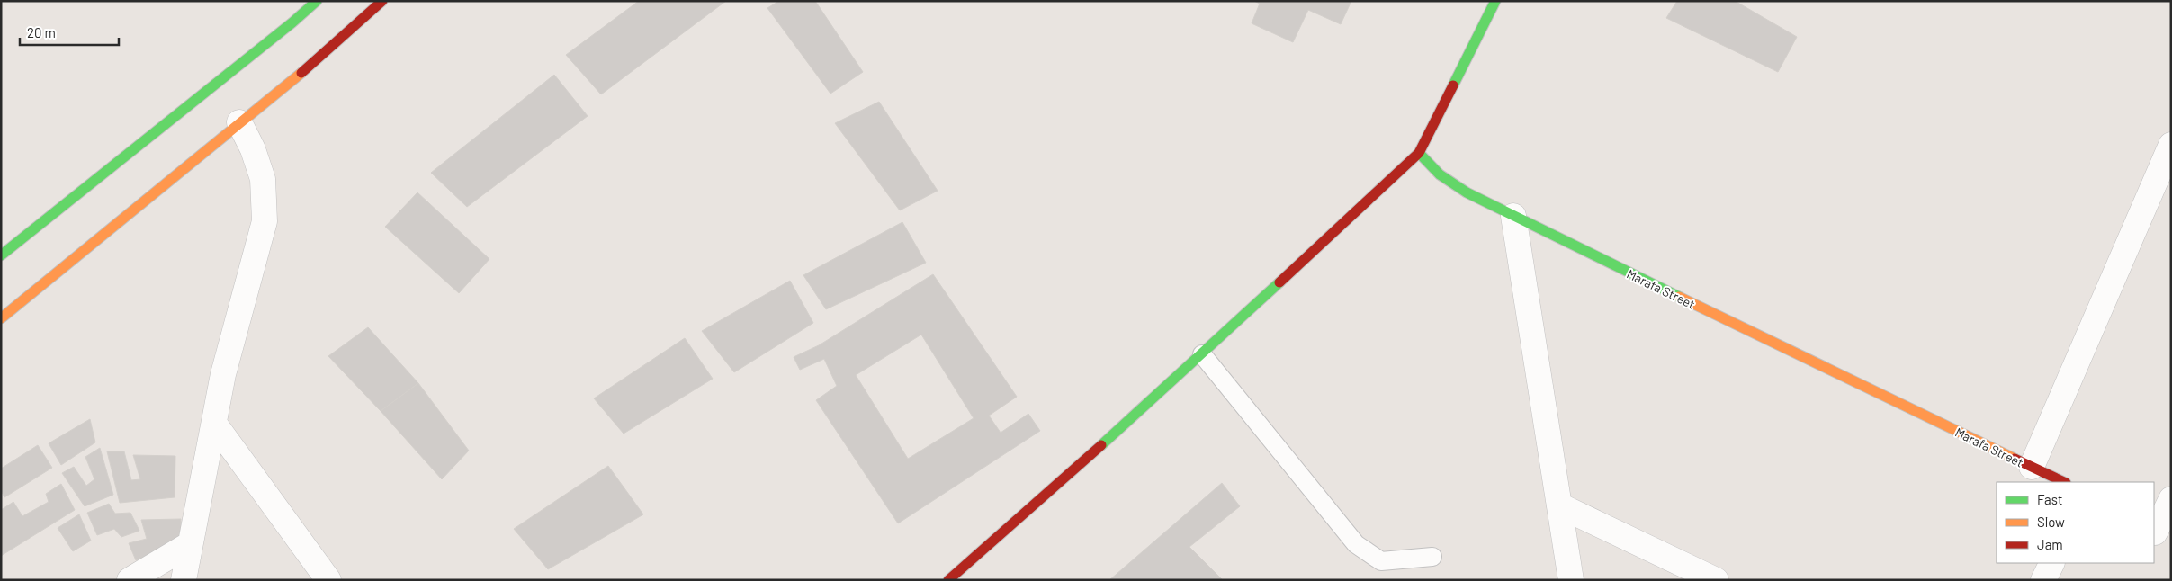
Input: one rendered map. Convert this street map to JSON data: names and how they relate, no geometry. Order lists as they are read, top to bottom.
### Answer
{
  "streets": {
    "street": ["Marafa Street"]
  },
  "legend": ["Fast", "Slow", "Jam"],
  "scale_bar": "20 m"
}
